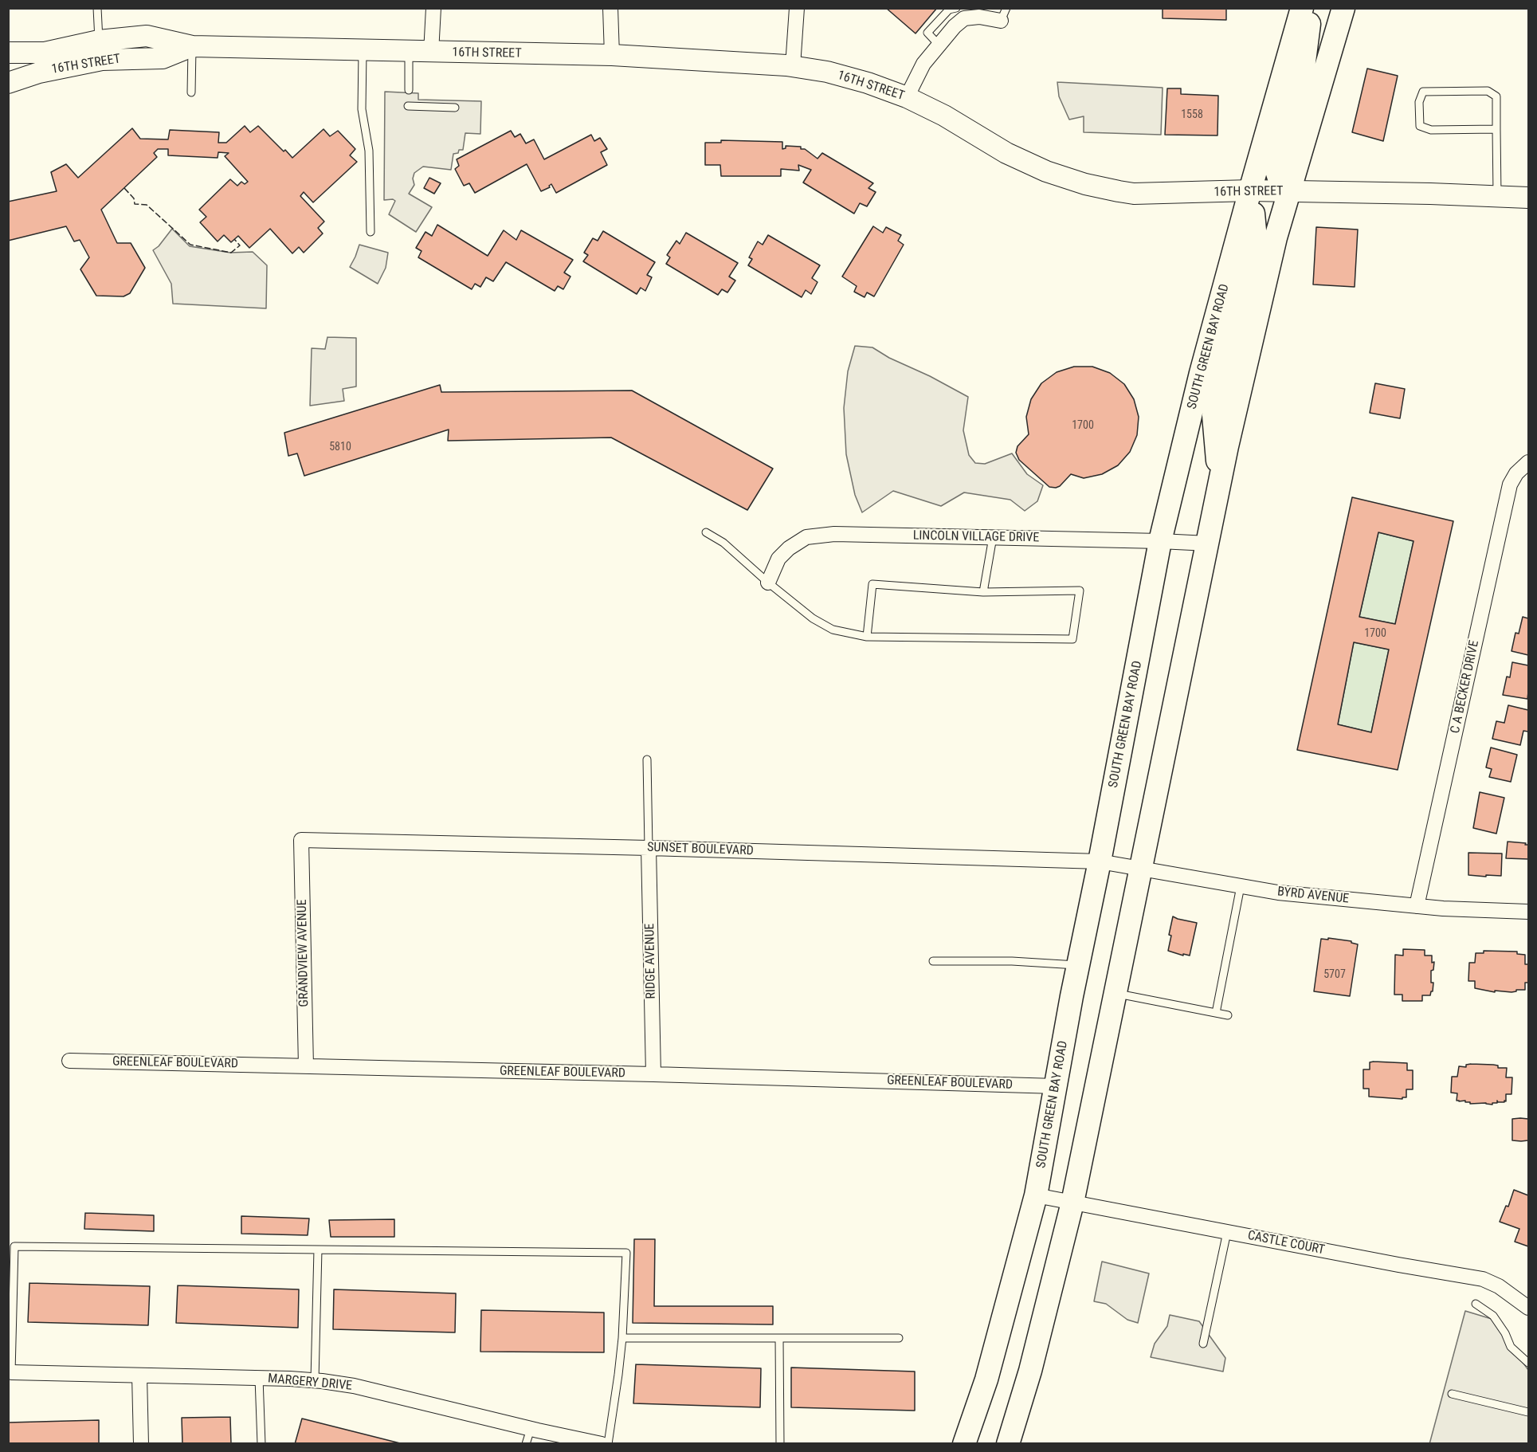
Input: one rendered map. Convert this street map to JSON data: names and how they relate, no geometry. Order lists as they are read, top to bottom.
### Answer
{
  "streets": {
    "main road": ["SOUTH GREEN BAY ROAD"],
    "street": [
      "16TH STREET",
      "LINCOLN VILLAGE DRIVE",
      "C A BECKER DRIVE",
      "SUNSET BOULEVARD",
      "BYRD AVENUE",
      "GRANDVIEW AVENUE",
      "RIDGE AVENUE",
      "GREENLEAF BOULEVARD",
      "CASTLE COURT",
      "MARGERY DRIVE"
    ]
  },
  "crossings": [
    ["16TH STREET", "SOUTH GREEN BAY ROAD"],
    ["SOUTH GREEN BAY ROAD", "LINCOLN VILLAGE DRIVE"],
    ["SOUTH GREEN BAY ROAD", "SUNSET BOULEVARD"],
    ["SOUTH GREEN BAY ROAD", "BYRD AVENUE"],
    ["SOUTH GREEN BAY ROAD", "GREENLEAF BOULEVARD"],
    ["SOUTH GREEN BAY ROAD", "CASTLE COURT"],
    ["C A BECKER DRIVE", "BYRD AVENUE"],
    ["SUNSET BOULEVARD", "BYRD AVENUE"],
    ["SUNSET BOULEVARD", "GRANDVIEW AVENUE"],
    ["SUNSET BOULEVARD", "RIDGE AVENUE"],
    ["GRANDVIEW AVENUE", "GREENLEAF BOULEVARD"],
    ["RIDGE AVENUE", "GREENLEAF BOULEVARD"]
  ],
  "house_numbers": [
    "1558",
    "1700",
    "5810",
    "1700",
    "5707"
  ]
}
